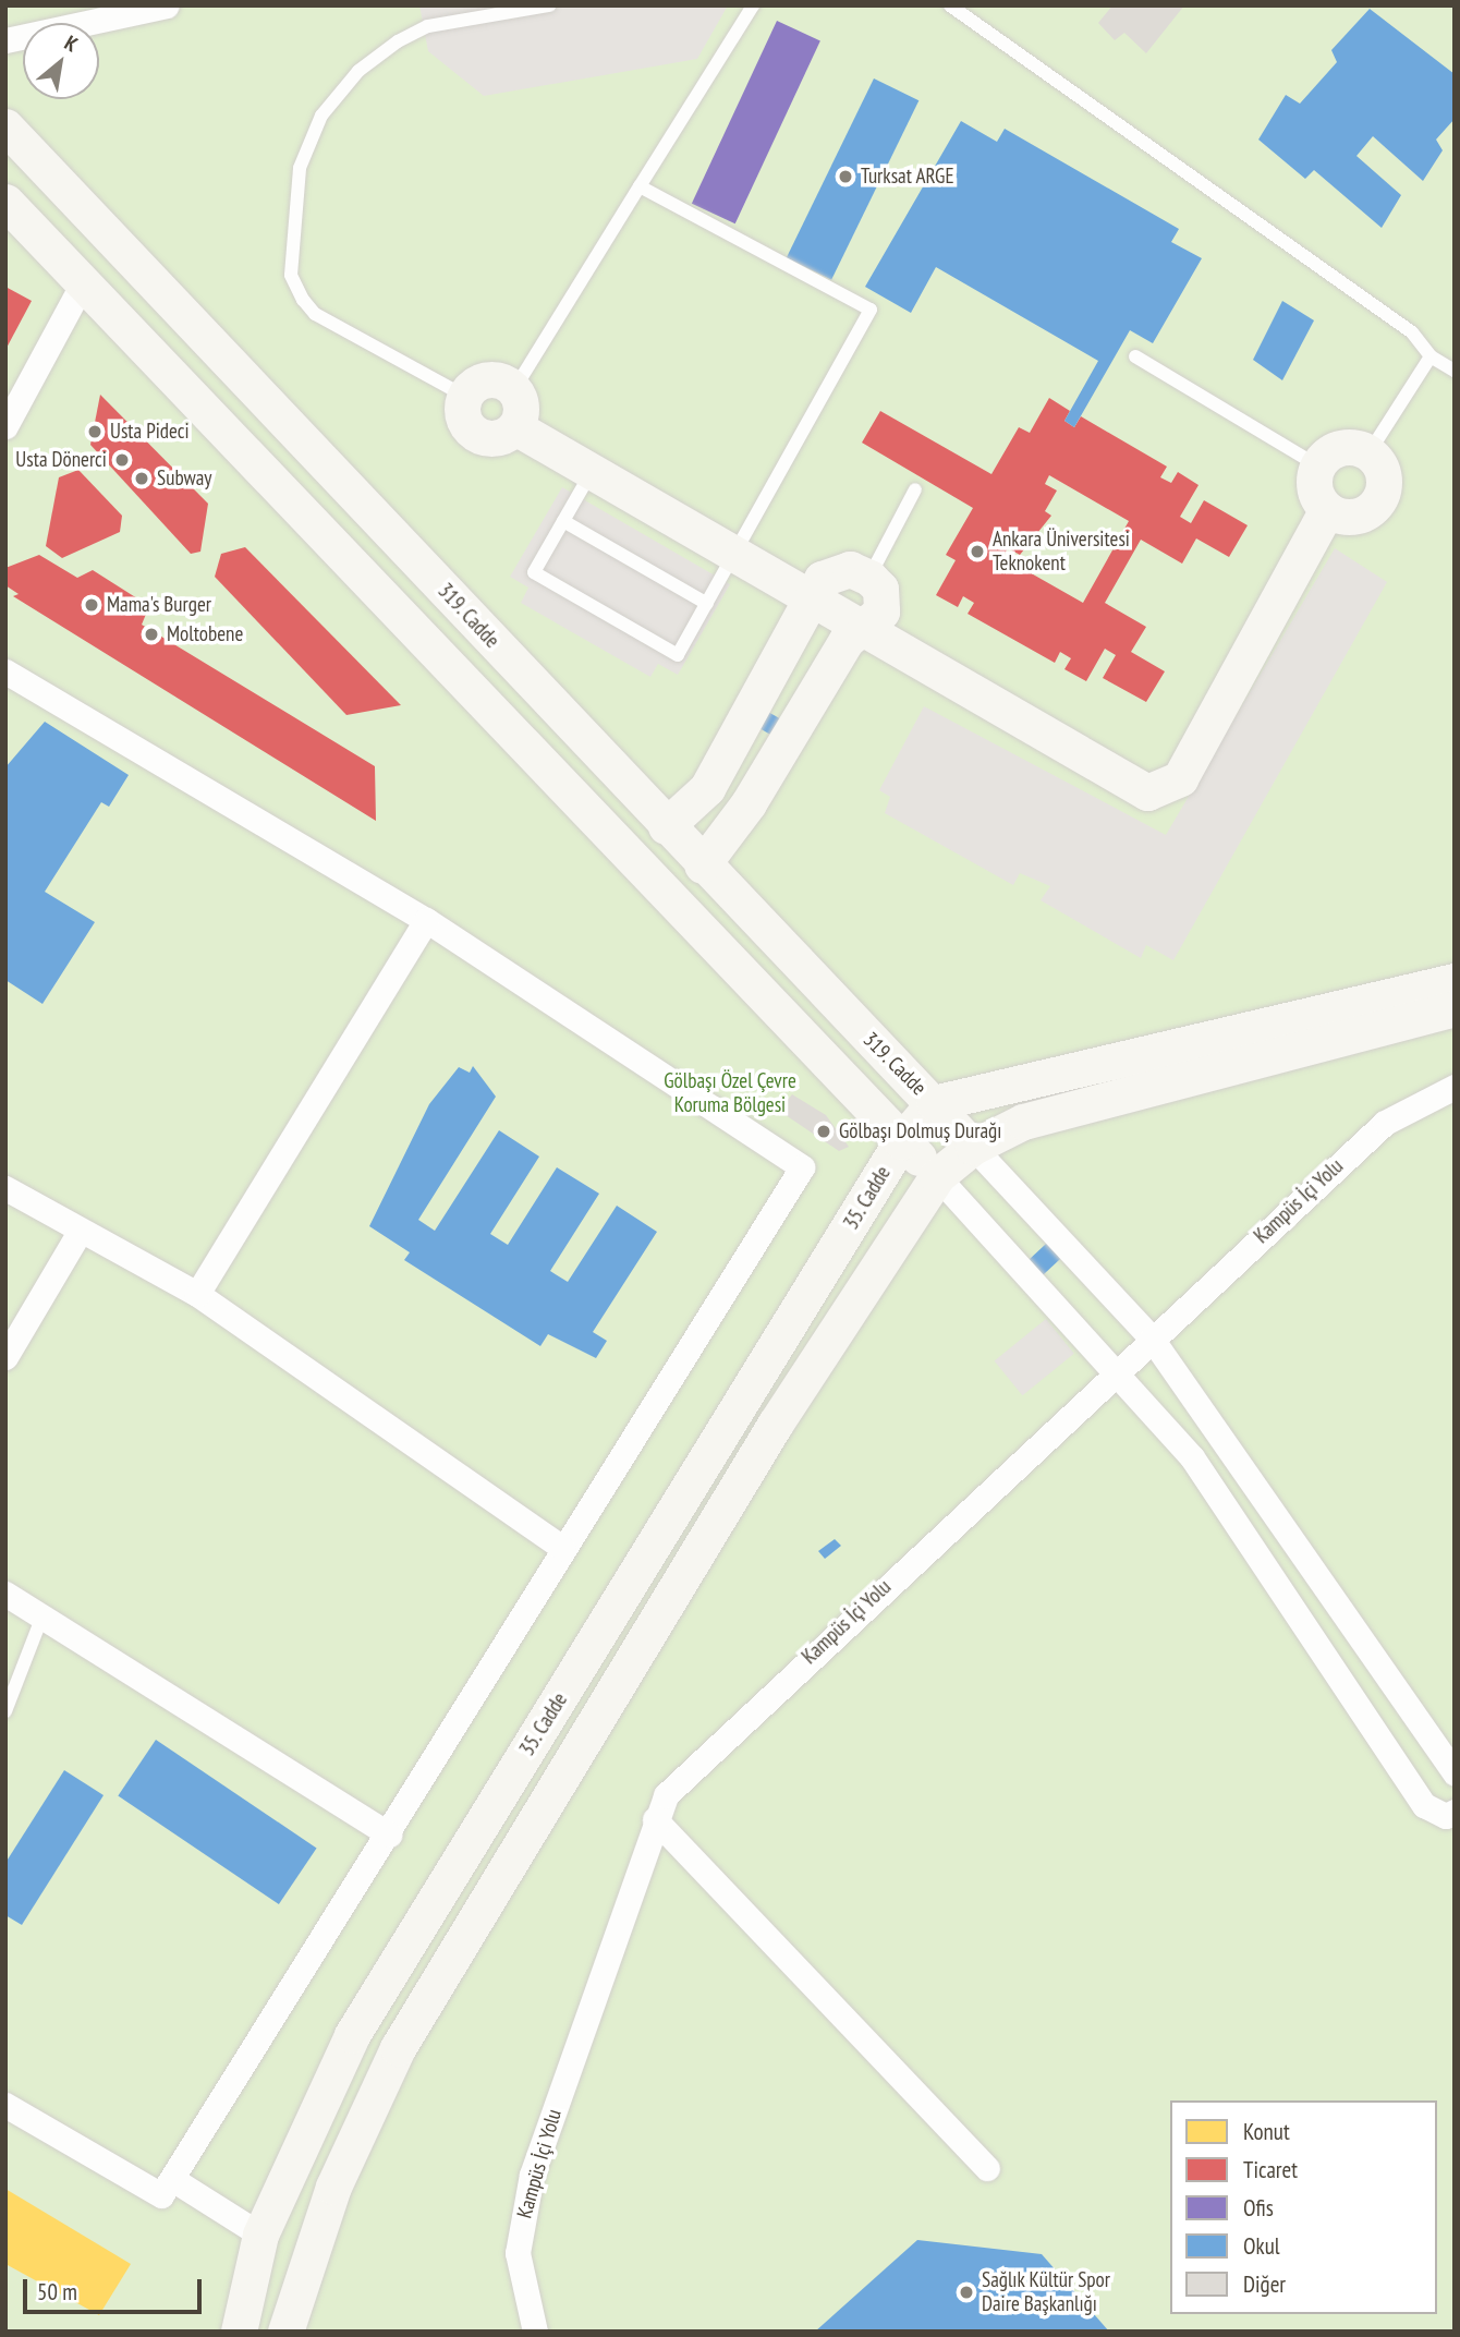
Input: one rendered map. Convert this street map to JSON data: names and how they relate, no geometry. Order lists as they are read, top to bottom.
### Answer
{
  "streets": {
    "street": ["319. Cadde", "35. Cadde", "Kampüs İçi Yolu"]
  },
  "crossings": [
    ["319. Cadde", "35. Cadde"]
  ],
  "parks": ["Gölbaşı Özel Çevre Koruma Bölgesi"],
  "places": [
    "Turksat ARGE",
    "Usta Pideci",
    "Usta Dönerci",
    "Subway",
    "Ankara Üniversitesi Teknokent",
    "Mama's Burger",
    "Moltobene",
    "Gölbaşı Dolmuş Durağı",
    "Sağlık Kültür Spor Daire Başkanlığı"
  ],
  "legend": [
    "Konut",
    "Ticaret",
    "Ofis",
    "Okul",
    "Diğer"
  ],
  "scale_bar": "50 m",
  "north": "top right"
}
